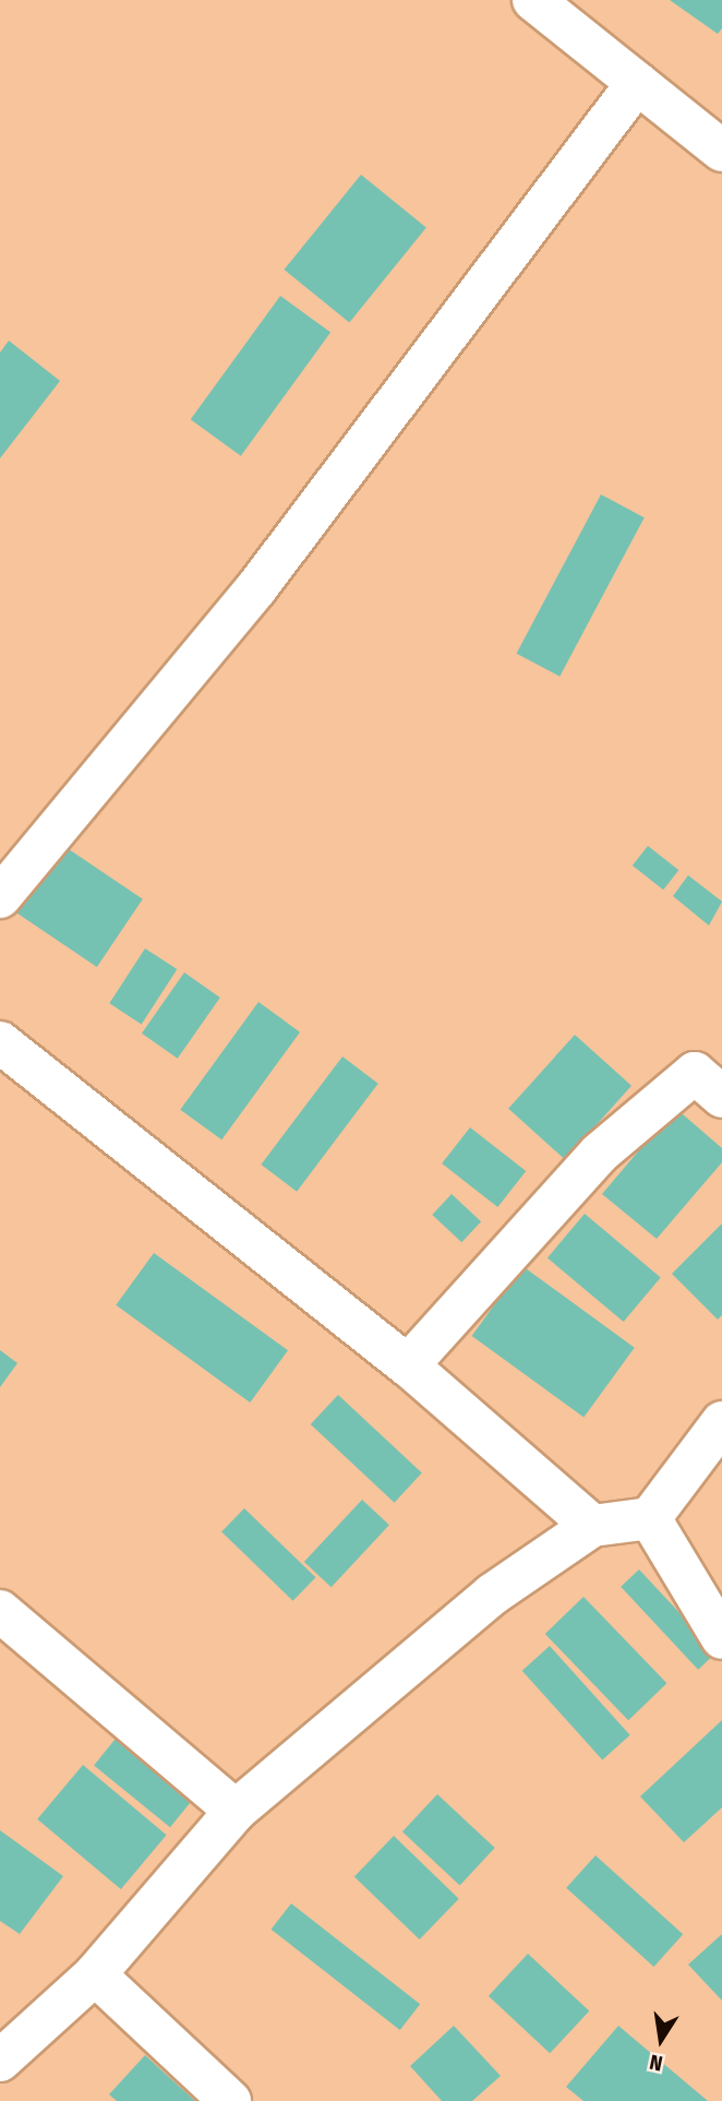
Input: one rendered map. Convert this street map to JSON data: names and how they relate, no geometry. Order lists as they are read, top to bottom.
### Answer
{
  "north": "bottom"
}
